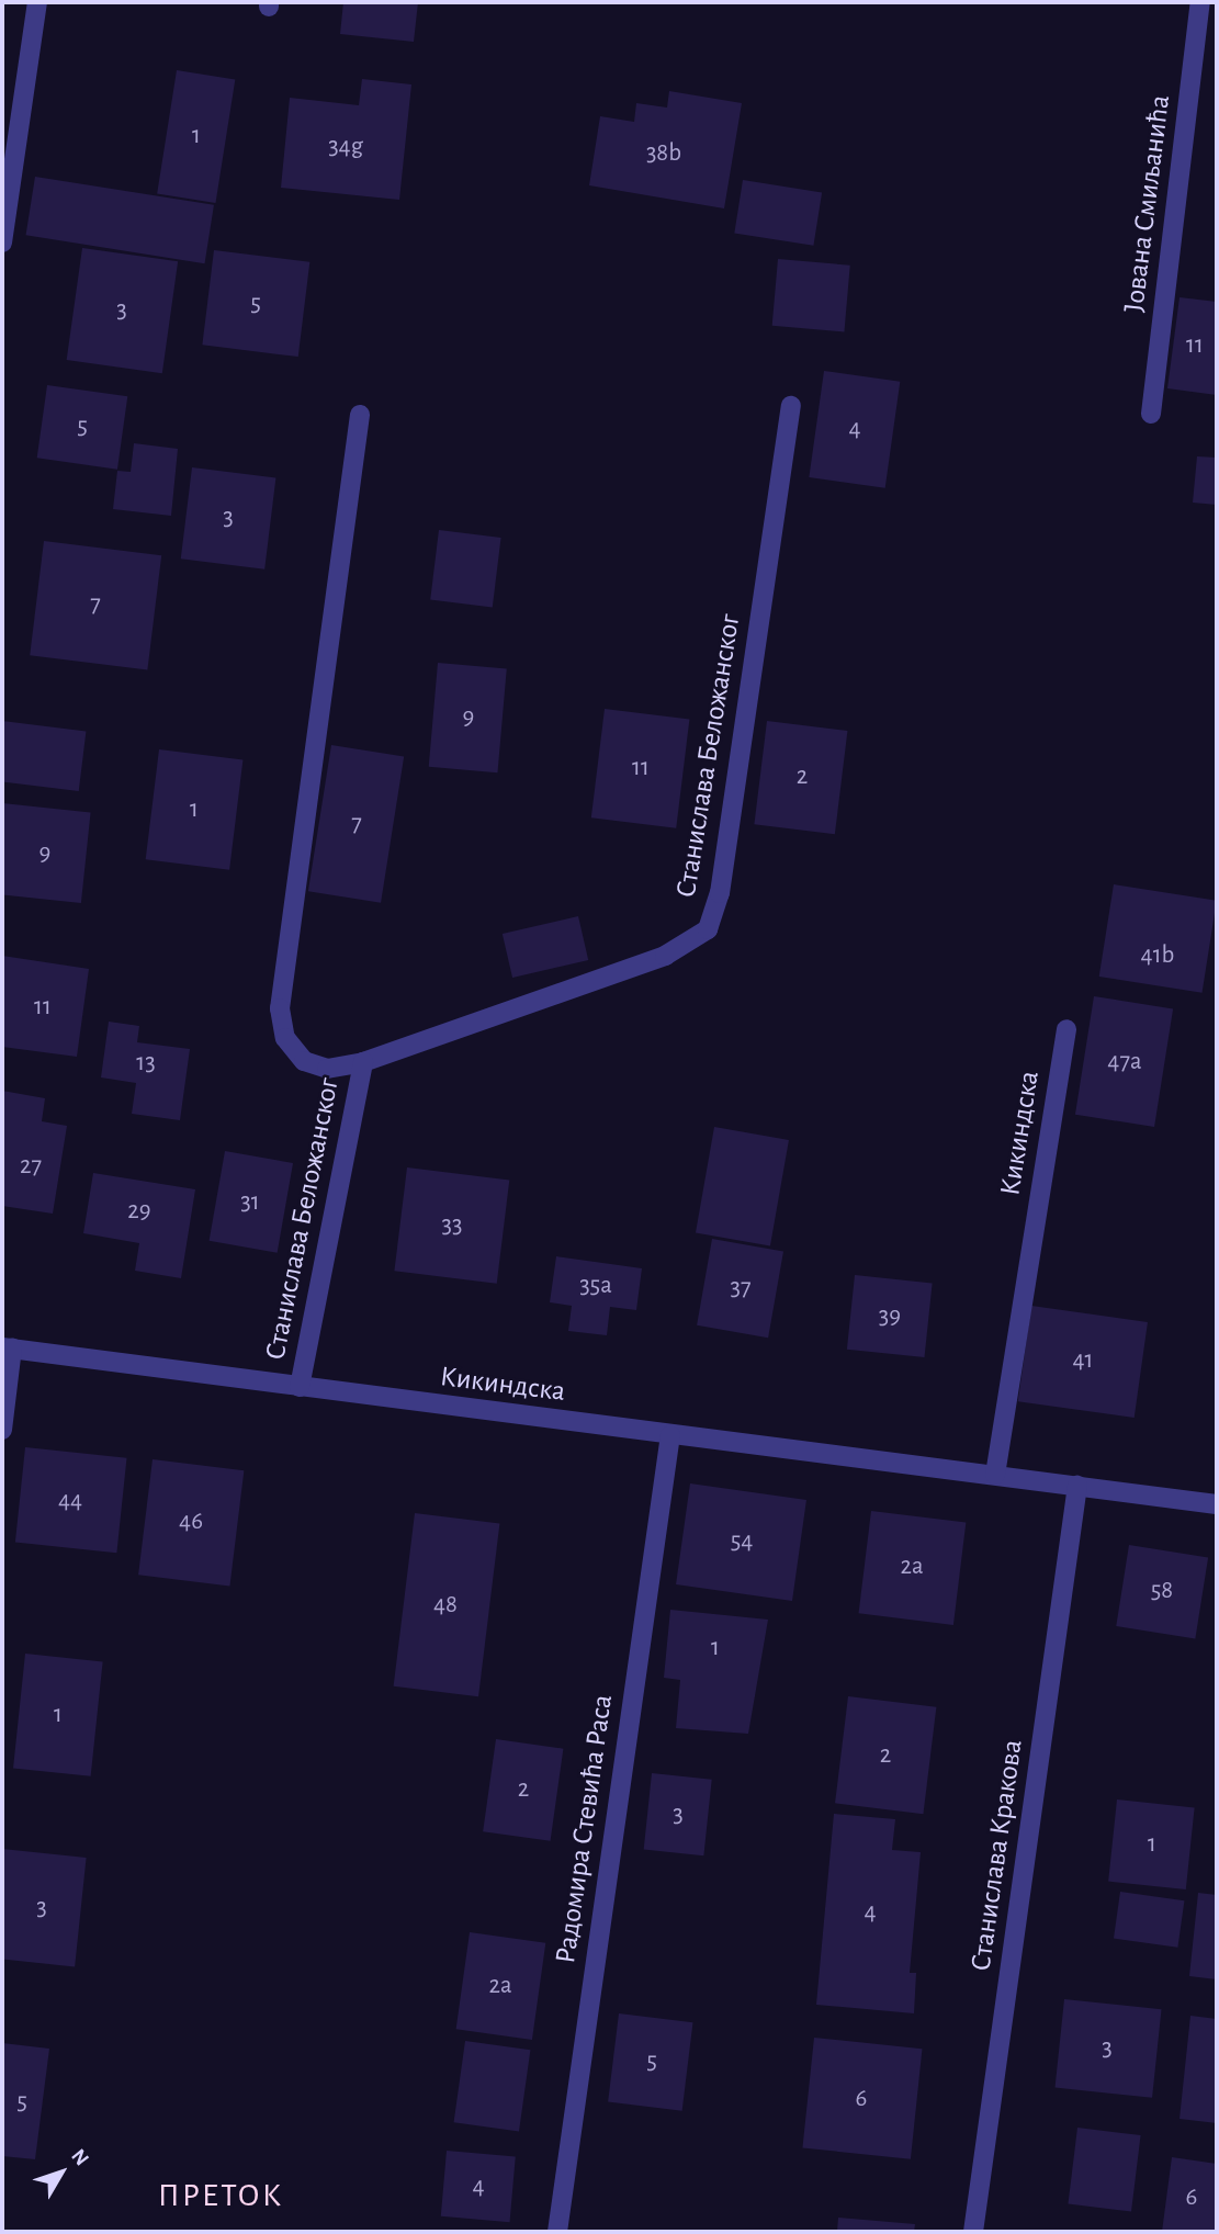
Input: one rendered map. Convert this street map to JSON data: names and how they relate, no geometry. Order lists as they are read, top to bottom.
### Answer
{
  "streets": {
    "street": [
      "Јована Смиљанића",
      "Станислава Беложанског",
      "Кикиндска",
      "Радомира Стевића Раса",
      "Станислава Кракова"
    ]
  },
  "crossings": [
    ["Станислава Беложанског", "Кикиндска"],
    ["Кикиндска", "Радомира Стевића Раса"],
    ["Кикиндска", "Станислава Кракова"]
  ],
  "districts": ["ПРЕТОК"],
  "house_numbers": [
    "1",
    "34g",
    "38b",
    "5",
    "3",
    "11",
    "5",
    "4",
    "3",
    "7",
    "9",
    "11",
    "2",
    "1",
    "7",
    "9",
    "41b",
    "11",
    "47a",
    "13",
    "27",
    "31",
    "29",
    "33",
    "35a",
    "37",
    "39",
    "41",
    "44",
    "46",
    "54",
    "2a",
    "58",
    "48",
    "1",
    "1",
    "2",
    "2",
    "3",
    "1",
    "3",
    "4",
    "2a",
    "3",
    "5",
    "6",
    "5",
    "4",
    "6"
  ],
  "north": "top right"
}
